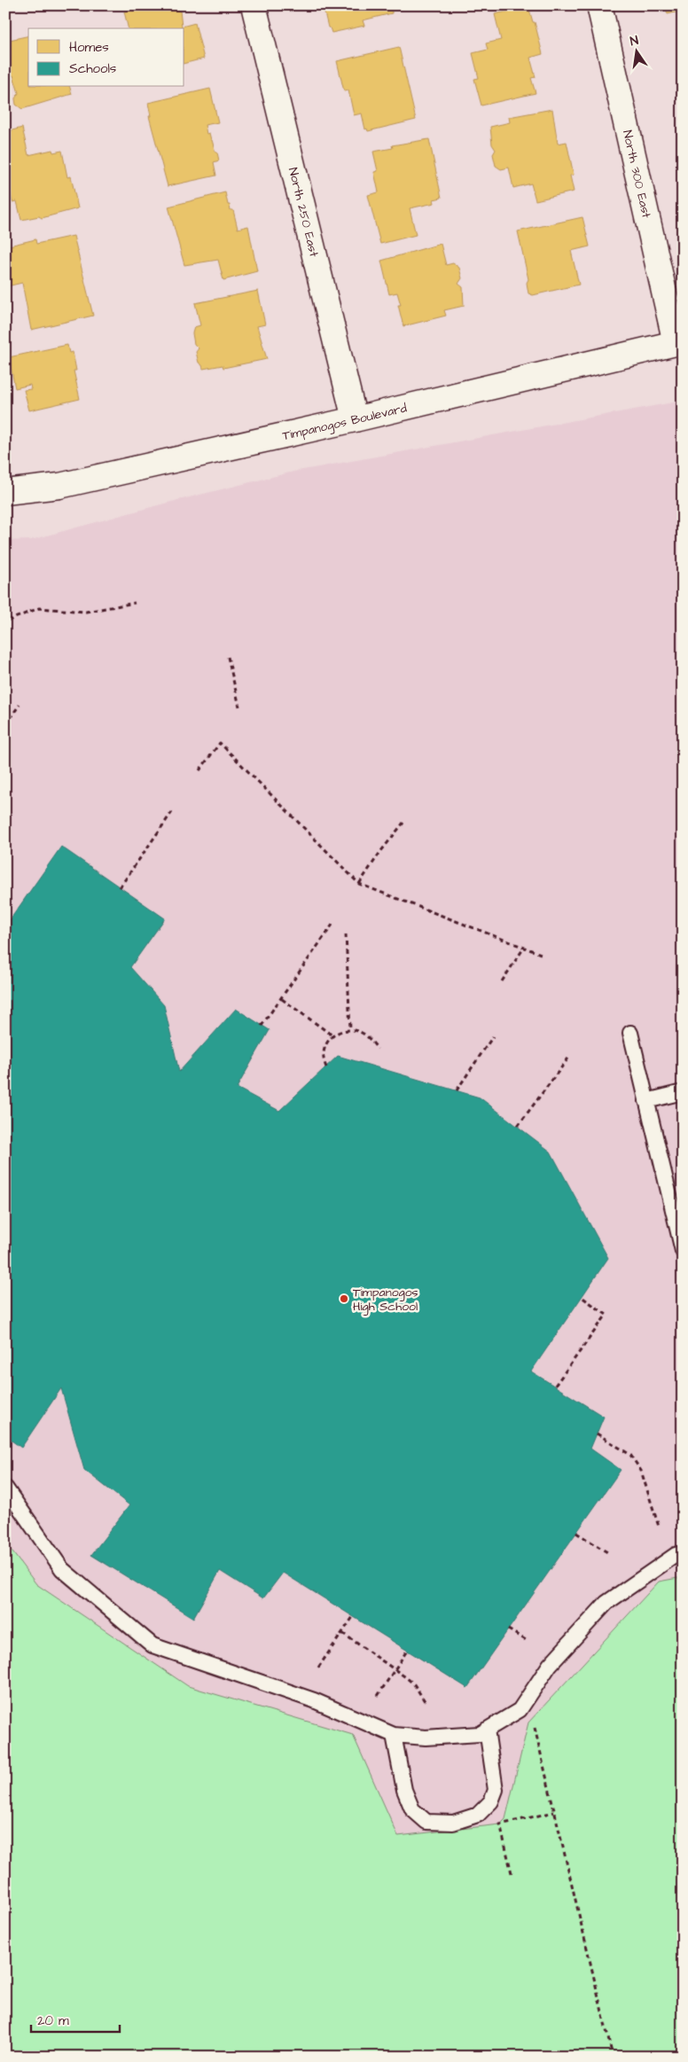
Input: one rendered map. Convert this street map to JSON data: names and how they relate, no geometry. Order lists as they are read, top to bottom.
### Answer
{
  "streets": {
    "street": ["North 300 East", "North 250 East", "Timpanogos Boulevard"]
  },
  "crossings": [
    ["North 300 East", "Timpanogos Boulevard"],
    ["North 250 East", "Timpanogos Boulevard"]
  ],
  "places": ["Timpanogos High School"],
  "legend": ["Homes", "Schools"],
  "scale_bar": "20 m",
  "north": "top"
}
